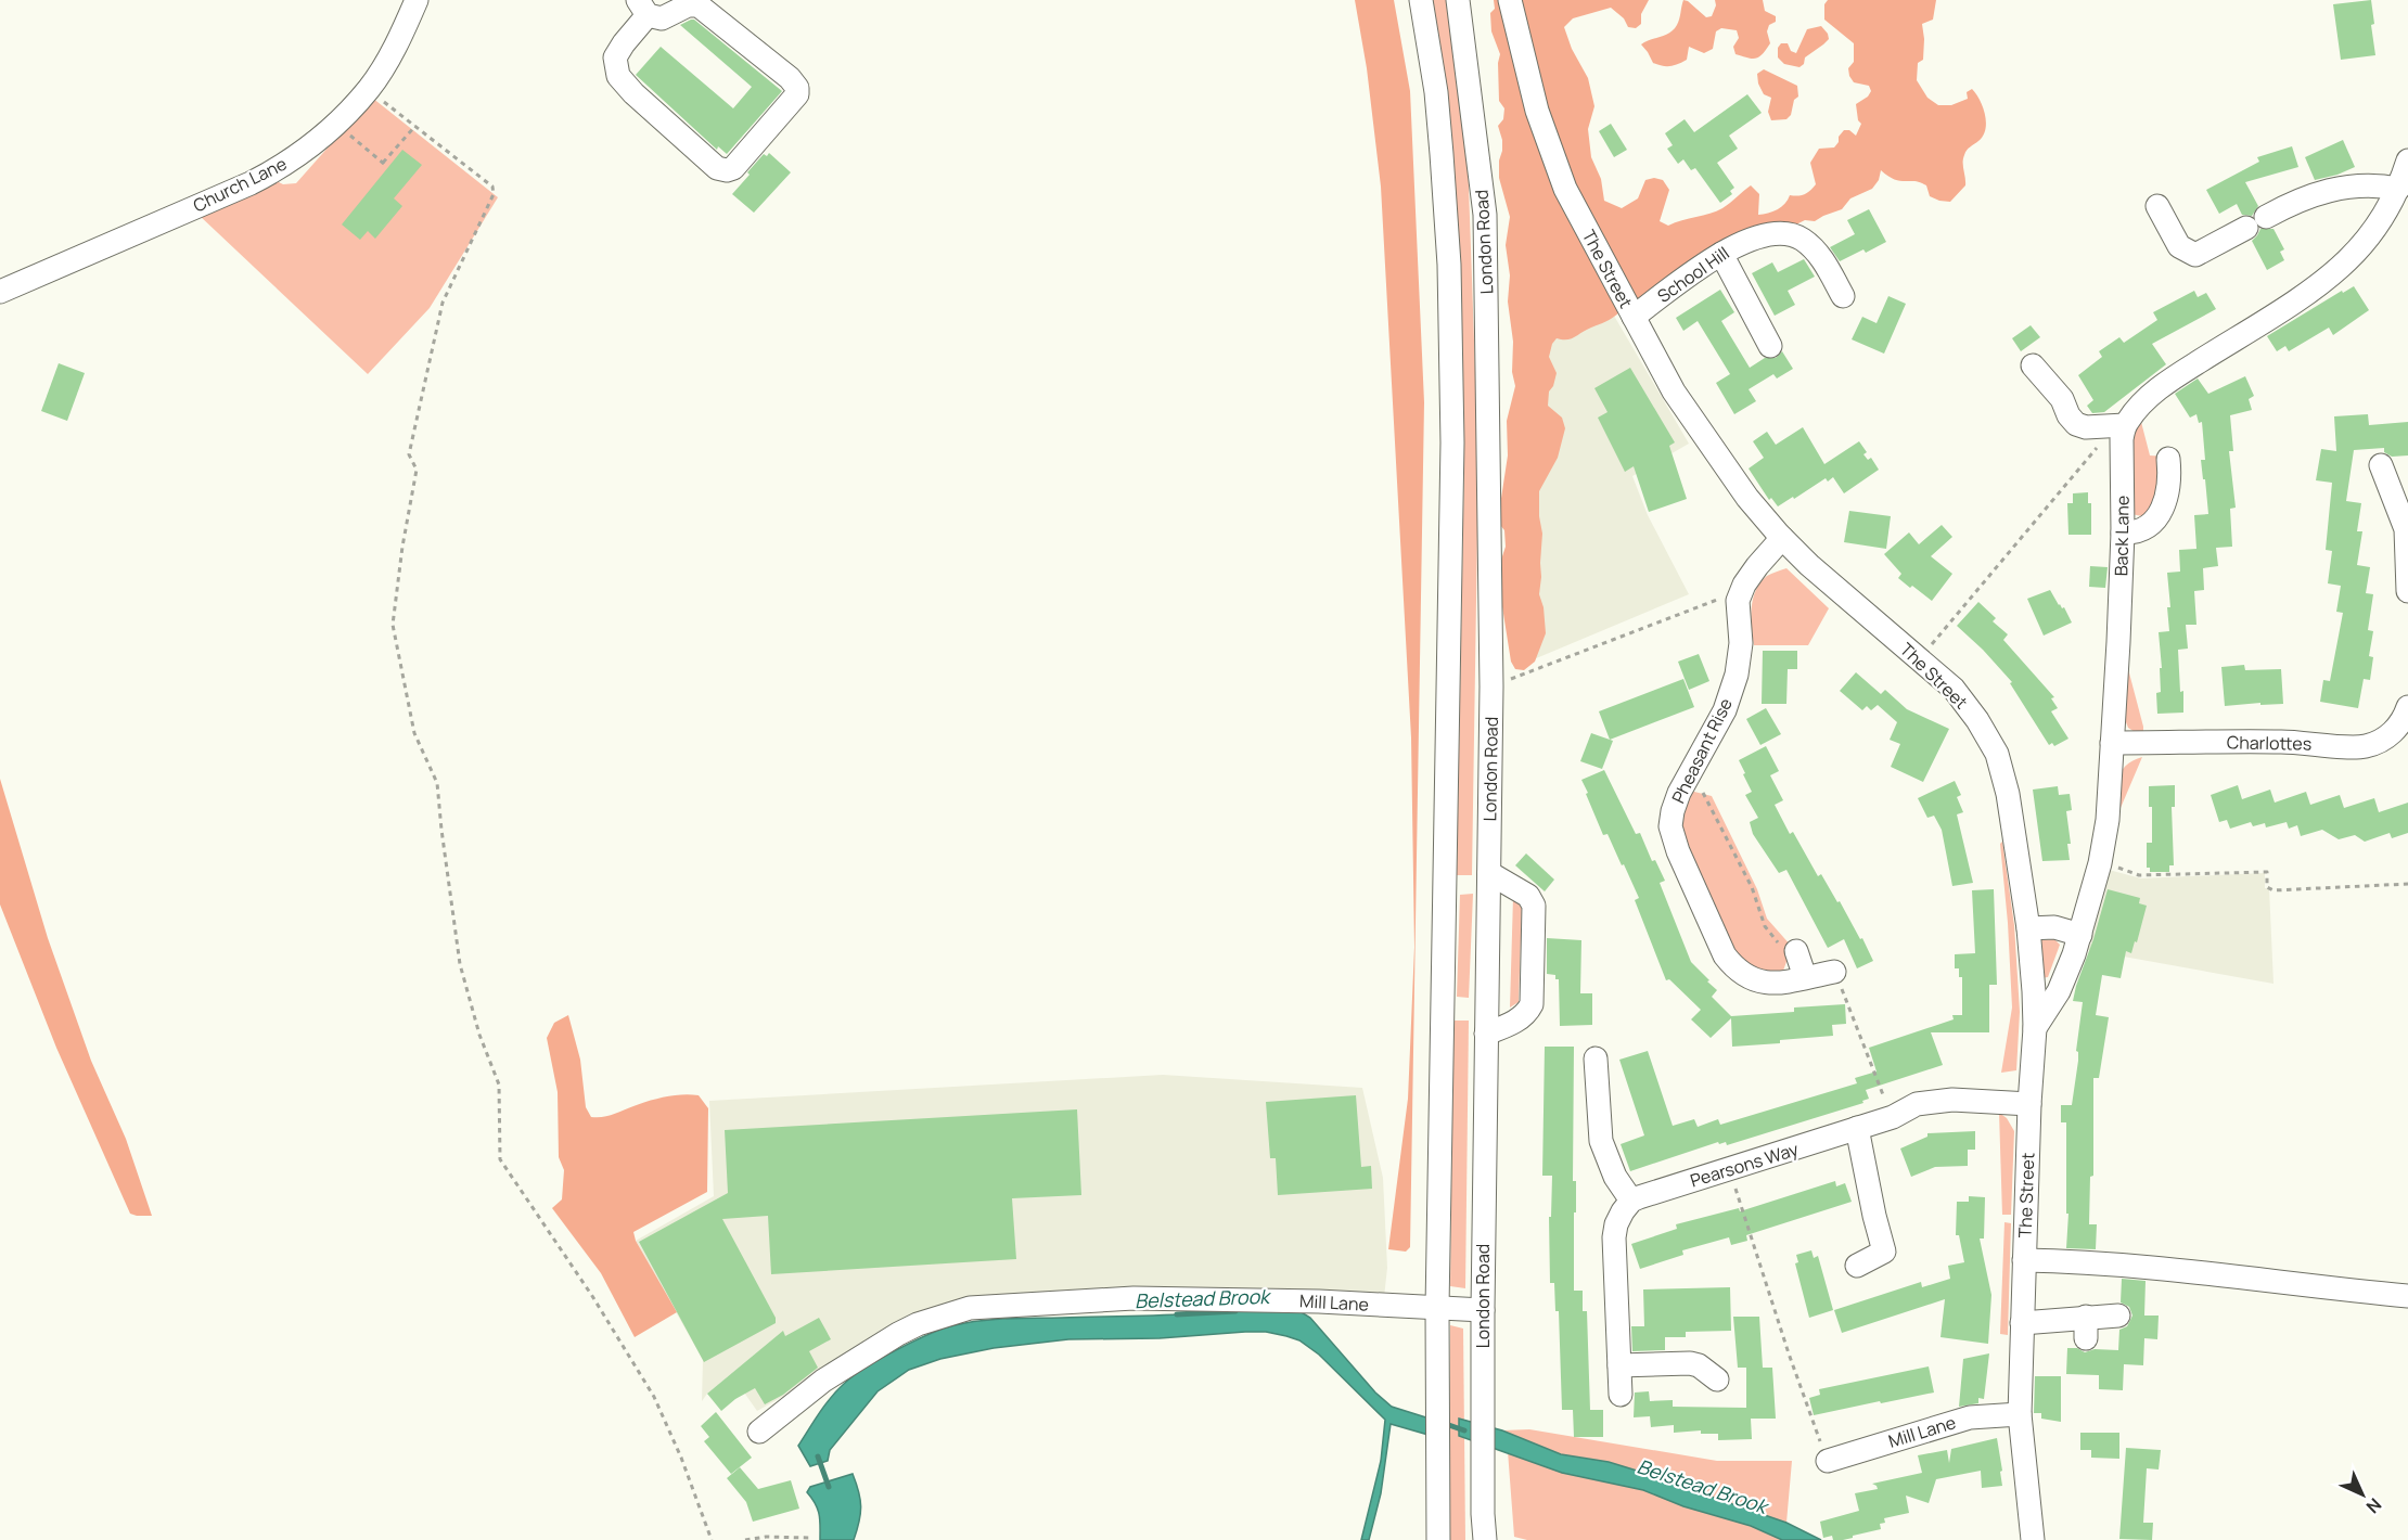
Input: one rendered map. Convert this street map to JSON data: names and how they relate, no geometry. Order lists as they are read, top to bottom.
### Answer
{
  "streets": {
    "street": [
      "Church Lane",
      "London Road",
      "The Street",
      "School Hill",
      "Back Lane",
      "Charlottes",
      "Pheasant Rise",
      "Pearsons Way",
      "Mill Lane"
    ]
  },
  "crossings": [
    ["London Road", "Mill Lane"],
    ["The Street", "School Hill"],
    ["The Street", "Back Lane"],
    ["The Street", "Pearsons Way"],
    ["The Street", "Mill Lane"],
    ["Back Lane", "Charlottes"]
  ],
  "water": ["Belstead Brook"],
  "north": "bottom right"
}
